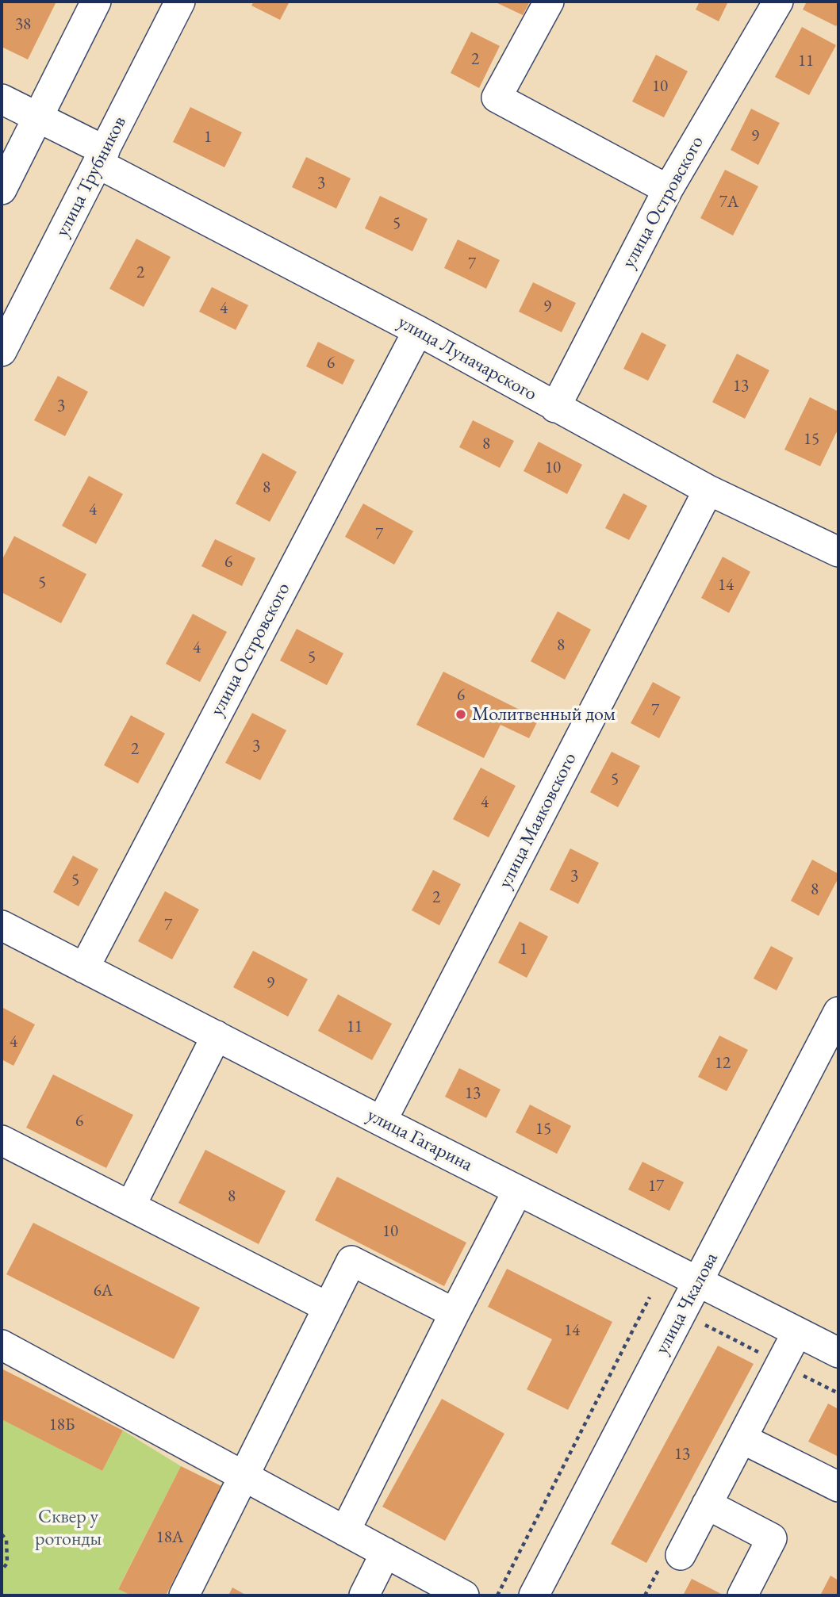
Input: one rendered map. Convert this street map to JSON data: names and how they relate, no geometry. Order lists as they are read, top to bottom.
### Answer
{
  "streets": {
    "street": [
      "улица Трубников",
      "улица Островского",
      "улица Луначарского",
      "улица Маяковского",
      "улица Гагарина",
      "улица Чкалова"
    ]
  },
  "crossings": [
    ["улица Трубников", "улица Луначарского"],
    ["улица Островского", "улица Луначарского"],
    ["улица Островского", "улица Гагарина"],
    ["улица Луначарского", "улица Маяковского"],
    ["улица Маяковского", "улица Гагарина"],
    ["улица Гагарина", "улица Чкалова"]
  ],
  "parks": ["Сквер у ротонды"],
  "places": ["Молитвенный дом"],
  "house_numbers": [
    "38",
    "2",
    "11",
    "10",
    "9",
    "1",
    "3",
    "7А",
    "5",
    "7",
    "2",
    "9",
    "4",
    "6",
    "13",
    "3",
    "15",
    "8",
    "10",
    "8",
    "4",
    "7",
    "6",
    "5",
    "14",
    "8",
    "4",
    "5",
    "6",
    "7",
    "3",
    "2",
    "5",
    "4",
    "3",
    "5",
    "8",
    "2",
    "7",
    "1",
    "9",
    "11",
    "4",
    "12",
    "13",
    "6",
    "15",
    "17",
    "8",
    "10",
    "6А",
    "14",
    "18Б",
    "13",
    "18А"
  ]
}
